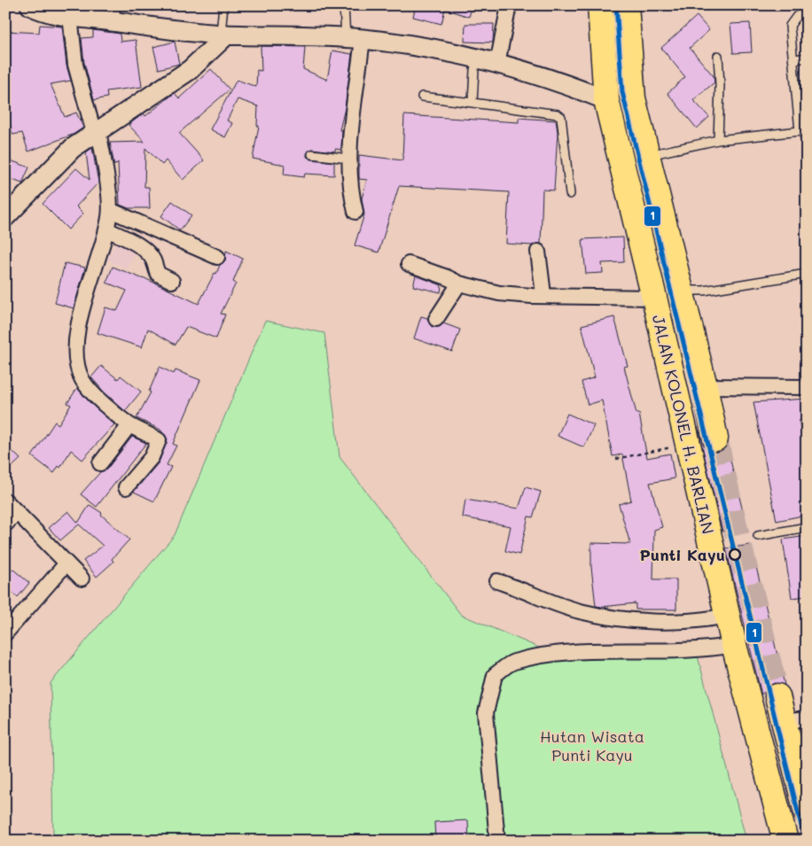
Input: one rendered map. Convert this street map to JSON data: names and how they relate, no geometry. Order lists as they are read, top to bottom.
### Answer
{
  "streets": {
    "highway": ["JALAN KOLONEL H. BARLIAN"]
  },
  "parks": ["Hutan Wisata Punti Kayu"],
  "places": ["Punti Kayu"],
  "lines": ["transit line 1"]
}
